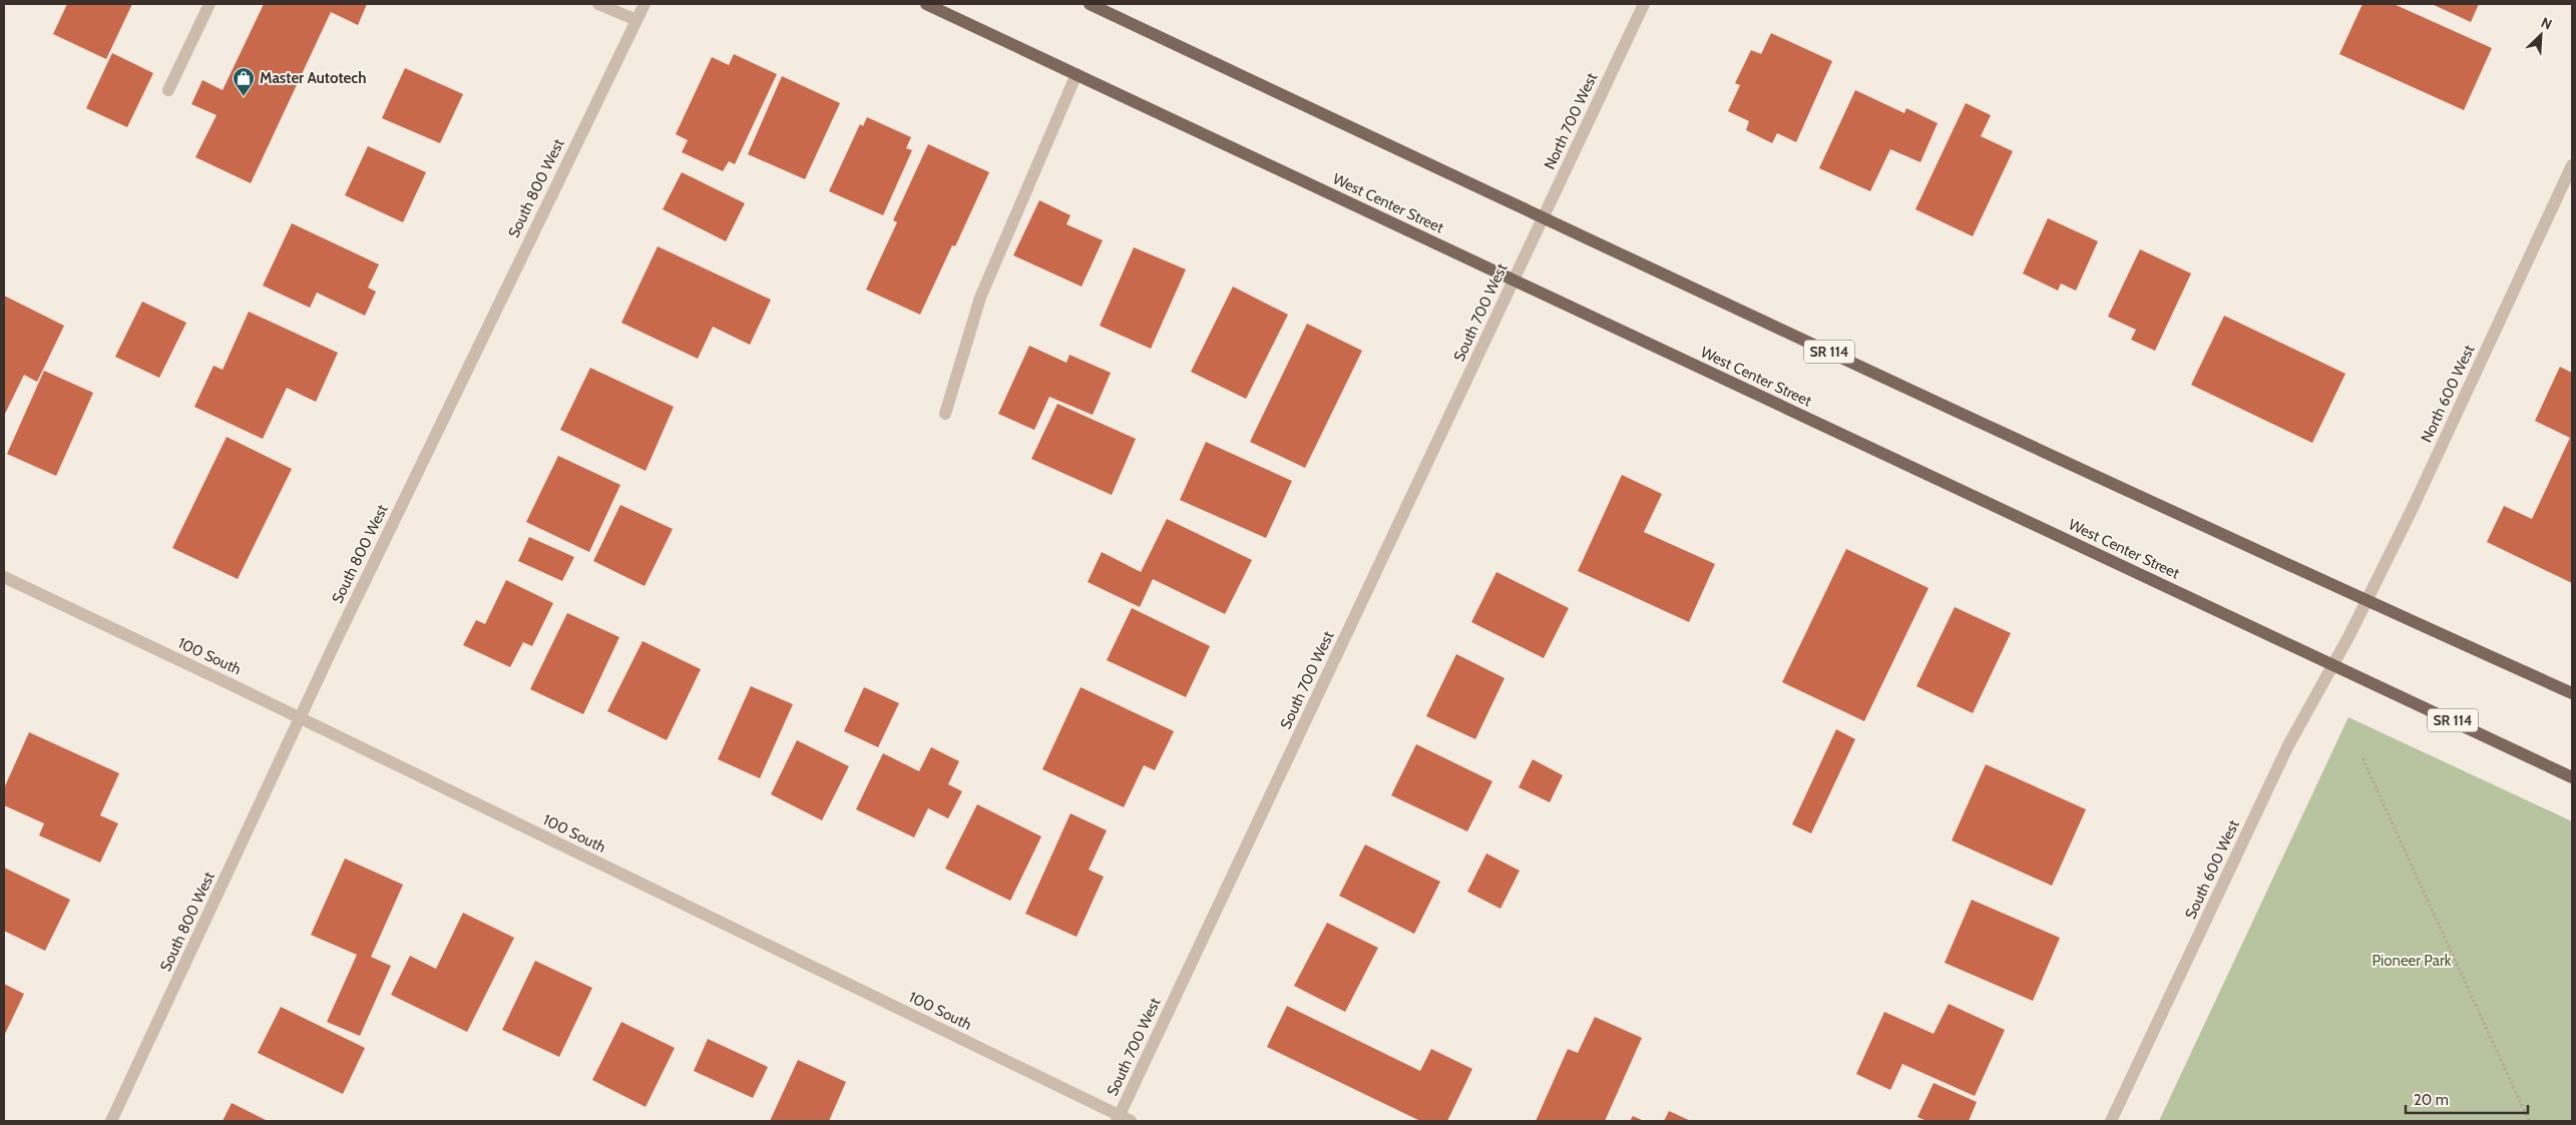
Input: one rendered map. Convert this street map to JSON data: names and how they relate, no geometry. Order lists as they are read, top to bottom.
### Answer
{
  "streets": {
    "main road": ["West Center Street", "SR 114"],
    "street": [
      "North 700 West",
      "South 800 West",
      "South 700 West",
      "North 600 West",
      "100 South",
      "South 600 West"
    ]
  },
  "crossings": [
    ["North 700 West", "South 700 West"],
    ["North 700 West", "SR 114"],
    ["South 800 West", "100 South"],
    ["West Center Street", "South 700 West"],
    ["West Center Street", "South 600 West"],
    ["South 700 West", "100 South"],
    ["SR 114", "North 600 West"],
    ["North 600 West", "South 600 West"]
  ],
  "parks": ["Pioneer Park"],
  "places": {
    "shop": ["Master Autotech"]
  },
  "scale_bar": "20 m",
  "north": "top right"
}
